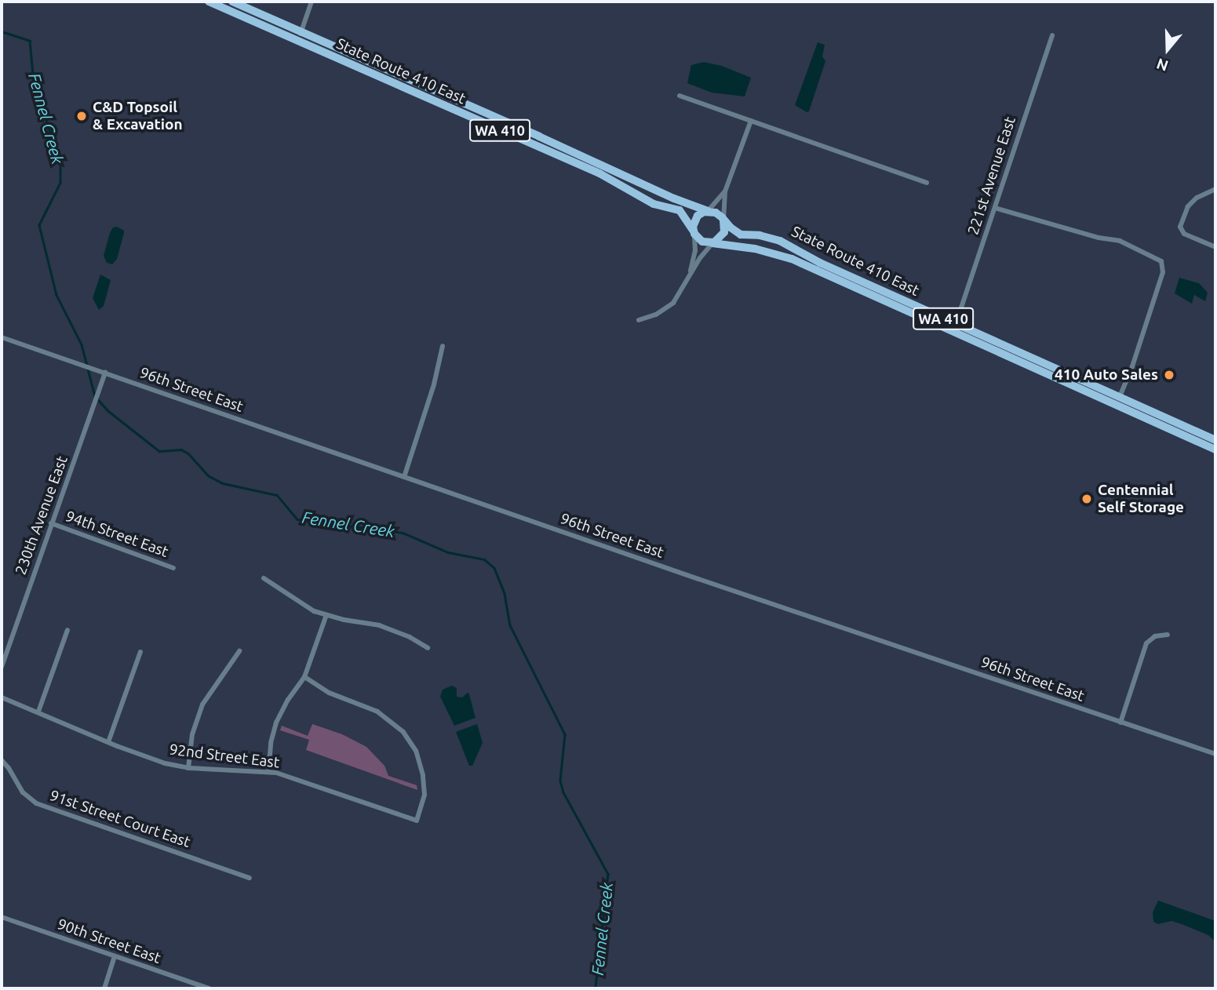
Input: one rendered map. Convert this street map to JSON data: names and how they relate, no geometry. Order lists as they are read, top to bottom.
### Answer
{
  "streets": {
    "main road": ["State Route 410 East", "WA 410"],
    "street": [
      "221st Avenue East",
      "96th Street East",
      "230th Avenue East",
      "94th Street East",
      "92nd Street East",
      "91st Street Court East",
      "90th Street East"
    ]
  },
  "crossings": [
    ["State Route 410 East", "WA 410"],
    ["State Route 410 East", "221st Avenue East"],
    ["96th Street East", "230th Avenue East"],
    ["230th Avenue East", "94th Street East"]
  ],
  "water": ["Fennel Creek"],
  "places": ["C&D Topsoil & Excavation", "410 Auto Sales", "Centennial Self Storage"],
  "north": "bottom"
}
